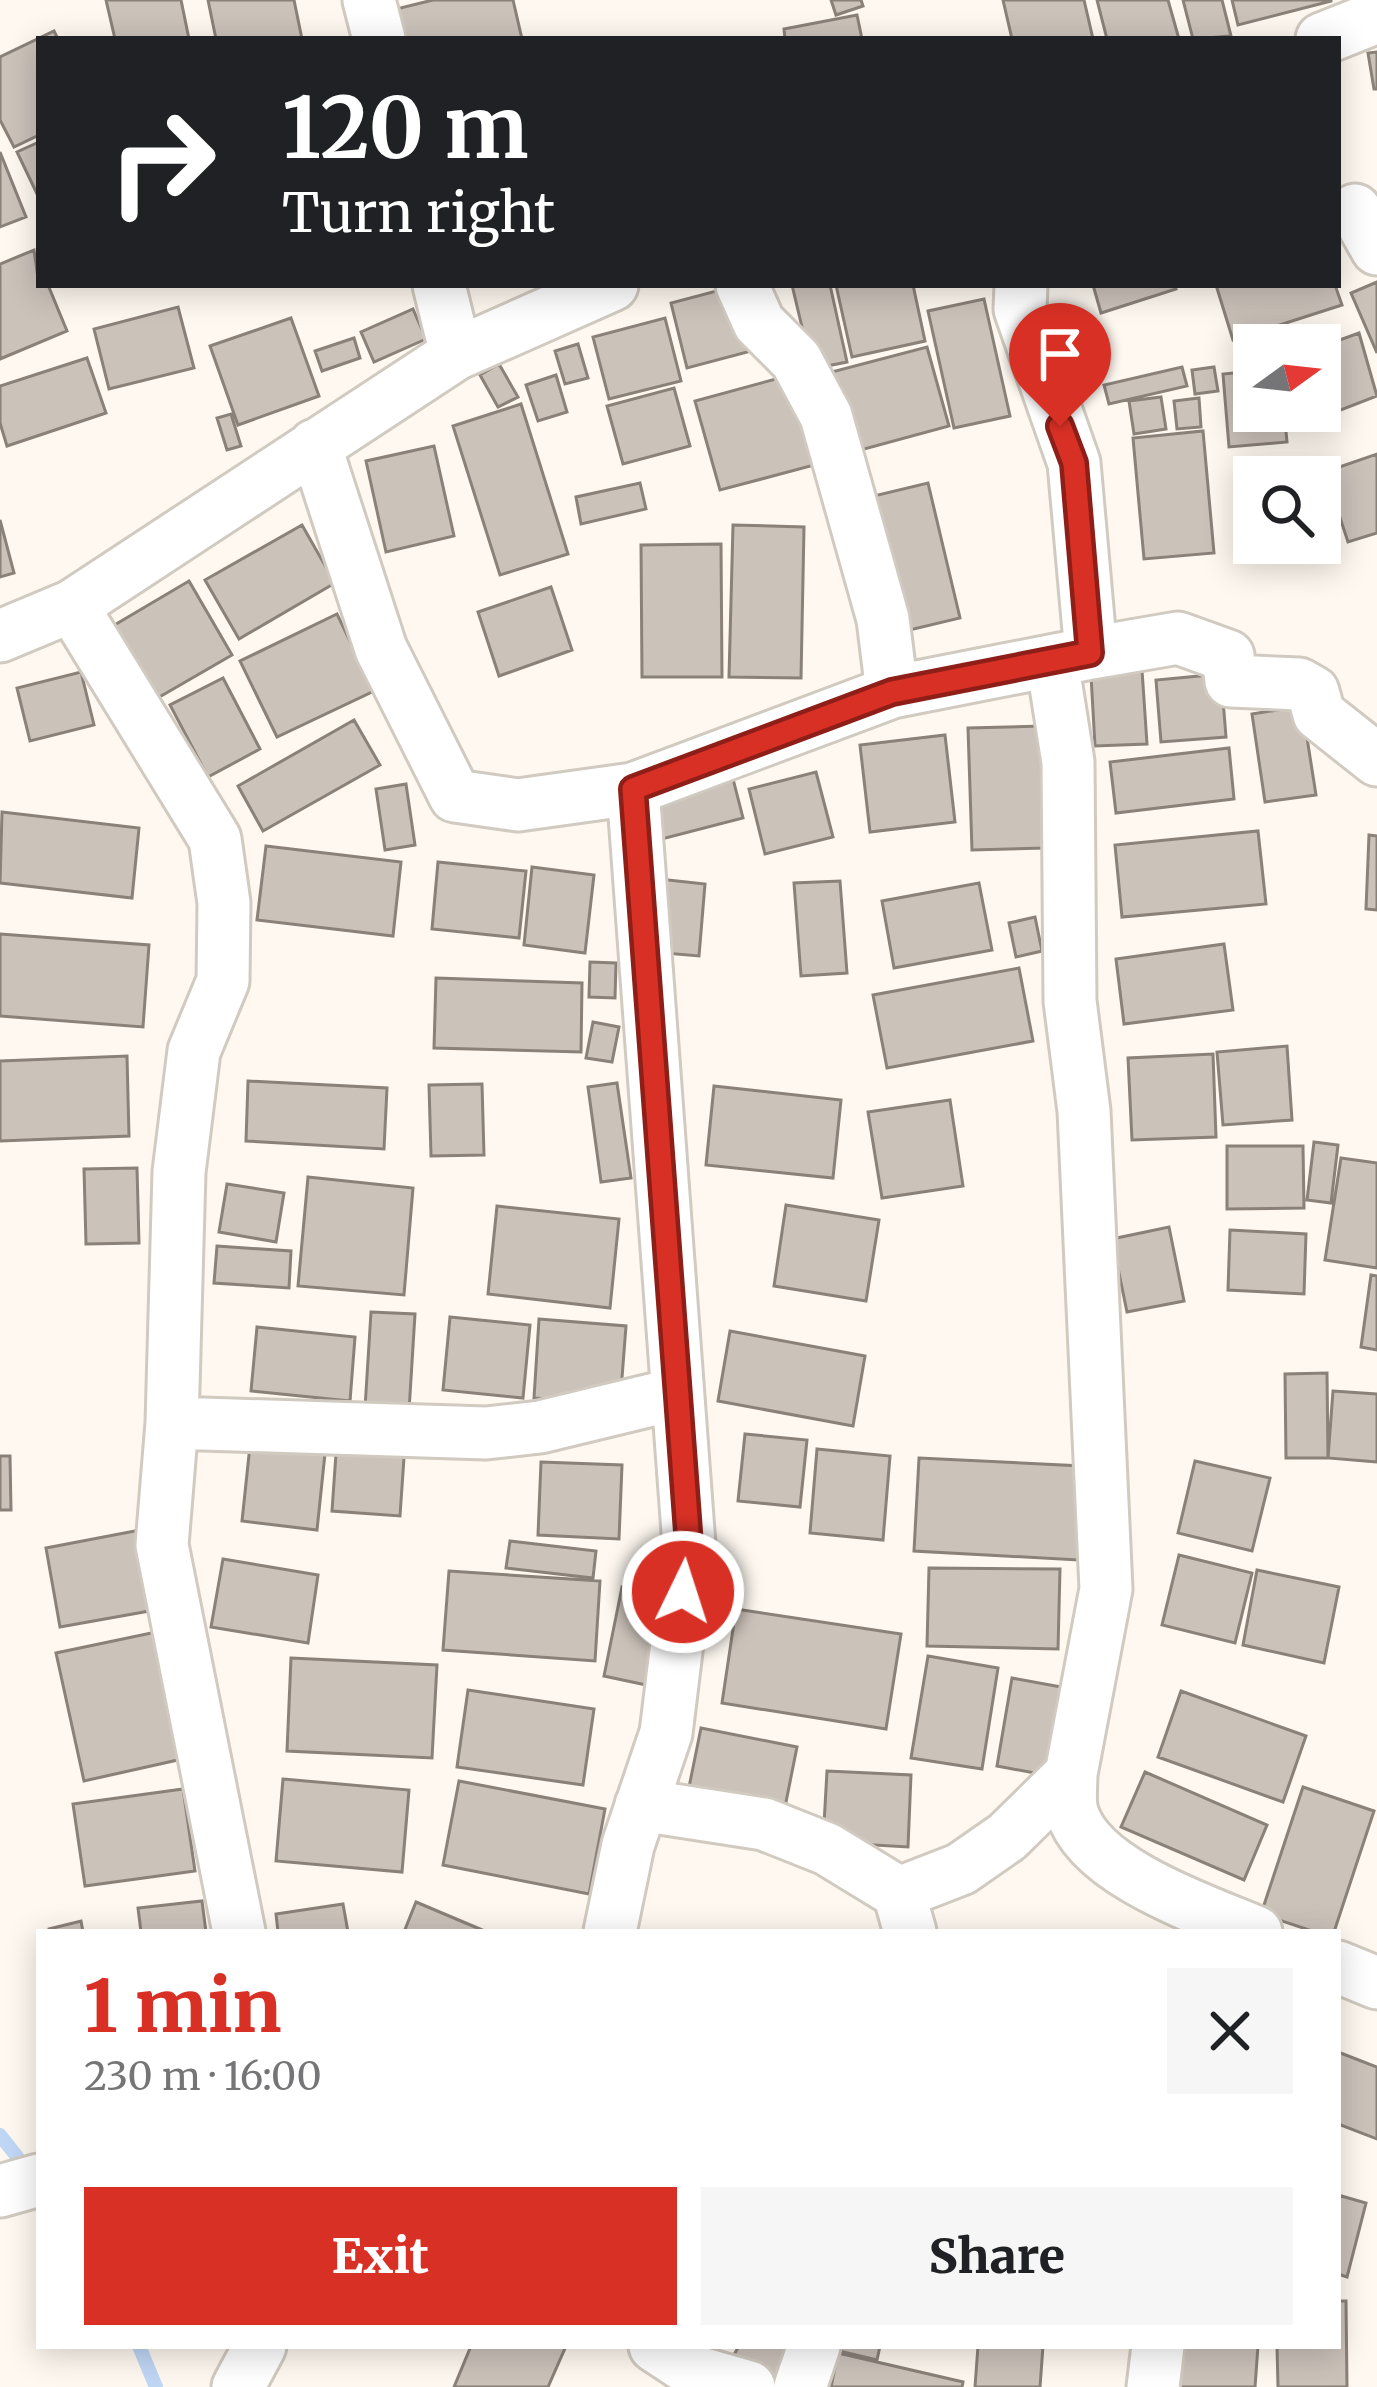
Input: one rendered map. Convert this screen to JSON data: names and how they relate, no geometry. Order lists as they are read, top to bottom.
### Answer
{
  "north": "right",
  "page": {
    "turn": ["120 m", "Turn right"],
    "heading": ["1 min", "230 m · 16:00"],
    "buttons": ["Exit", "Share"]
  }
}
